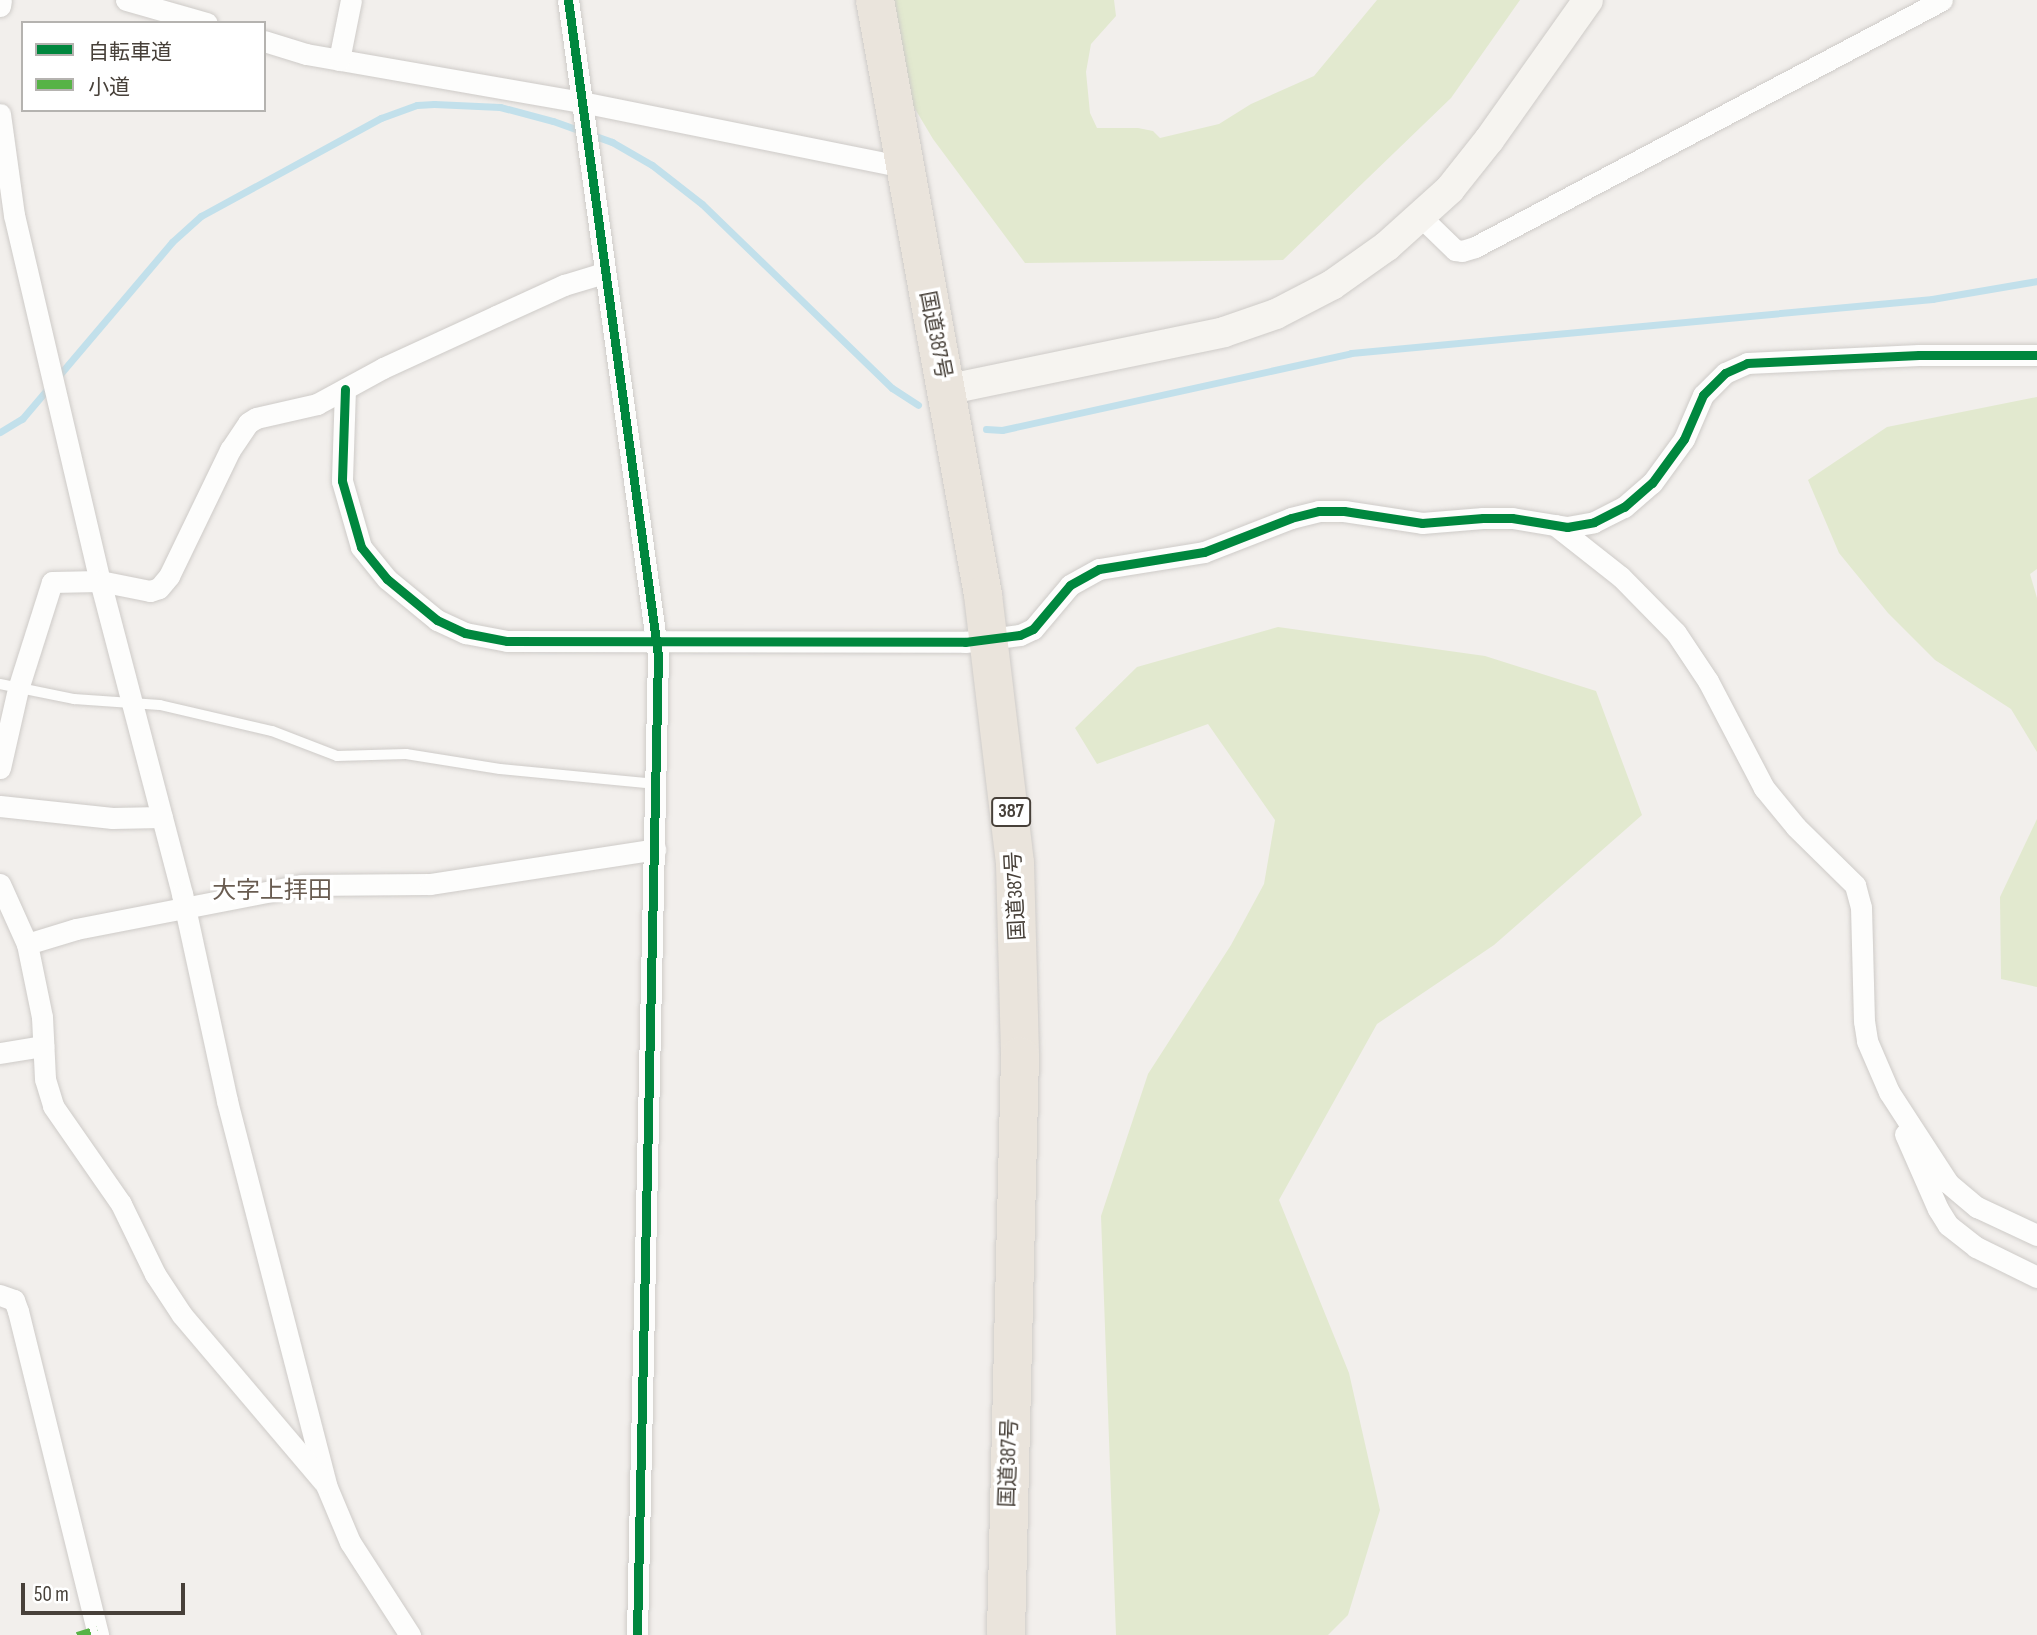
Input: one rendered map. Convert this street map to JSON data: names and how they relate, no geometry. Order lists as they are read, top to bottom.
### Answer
{
  "streets": {
    "highway": ["国道387号", "387"]
  },
  "districts": ["大字上拝田"],
  "legend": ["自転車道", "小道"],
  "scale_bar": "50 m"
}
